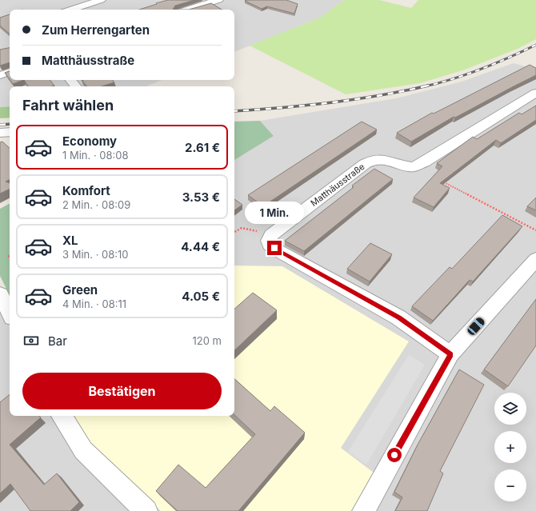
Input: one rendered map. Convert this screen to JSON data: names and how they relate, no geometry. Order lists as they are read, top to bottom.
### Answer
{
  "streets": {
    "street": ["Matthäusstraße"]
  },
  "page": {
    "banner": ["Zum Herrengarten", "Matthäusstraße"],
    "heading": "Fahrt wählen",
    "list": [
      {
        "name": "Economy",
        "note": "1 Min. · 08:08",
        "value": "2.61 €"
      },
      {
        "name": "Komfort",
        "note": "2 Min. · 08:09",
        "value": "3.53 €"
      },
      {
        "name": "XL",
        "note": "3 Min. · 08:10",
        "value": "4.44 €"
      },
      {
        "name": "Green",
        "note": "4 Min. · 08:11",
        "value": "4.05 €"
      }
    ],
    "bubble": "1 Min.",
    "pay": ["Bar", "120 m"],
    "buttons": "Bestätigen",
    "map_buttons": ["+", "−"]
  }
}
